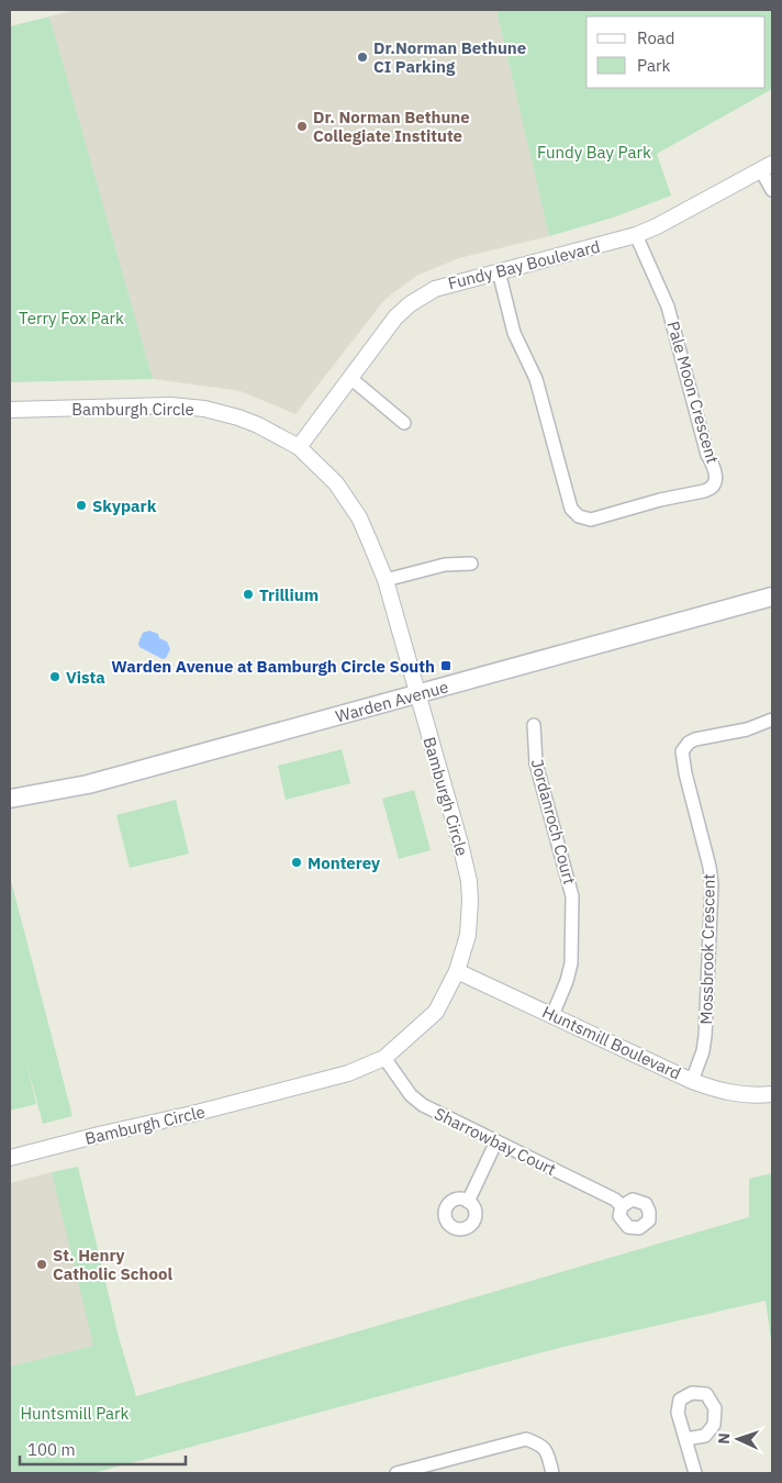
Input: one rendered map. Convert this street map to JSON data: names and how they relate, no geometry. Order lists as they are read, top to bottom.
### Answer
{
  "streets": {
    "main road": ["Warden Avenue"],
    "street": [
      "Fundy Bay Boulevard",
      "Pale Moon Crescent",
      "Bamburgh Circle",
      "Jordanroch Court",
      "Mossbrook Crescent",
      "Huntsmill Boulevard",
      "Sharrowbay Court"
    ]
  },
  "crossings": [
    ["Fundy Bay Boulevard", "Pale Moon Crescent"],
    ["Fundy Bay Boulevard", "Bamburgh Circle"],
    ["Bamburgh Circle", "Warden Avenue"],
    ["Bamburgh Circle", "Huntsmill Boulevard"],
    ["Bamburgh Circle", "Sharrowbay Court"],
    ["Jordanroch Court", "Huntsmill Boulevard"],
    ["Mossbrook Crescent", "Huntsmill Boulevard"]
  ],
  "parks": ["Fundy Bay Park", "Terry Fox Park", "Huntsmill Park"],
  "places": {
    "other": [
      "Dr.Norman Bethune CI Parking",
      "Dr. Norman Bethune Collegiate Institute",
      "Skypark",
      "Trillium",
      "Vista",
      "Monterey",
      "St. Henry Catholic School"
    ],
    "transit": ["Warden Avenue at Bamburgh Circle South"]
  },
  "legend": ["Road", "Park"],
  "scale_bar": "100 m",
  "north": "left"
}
